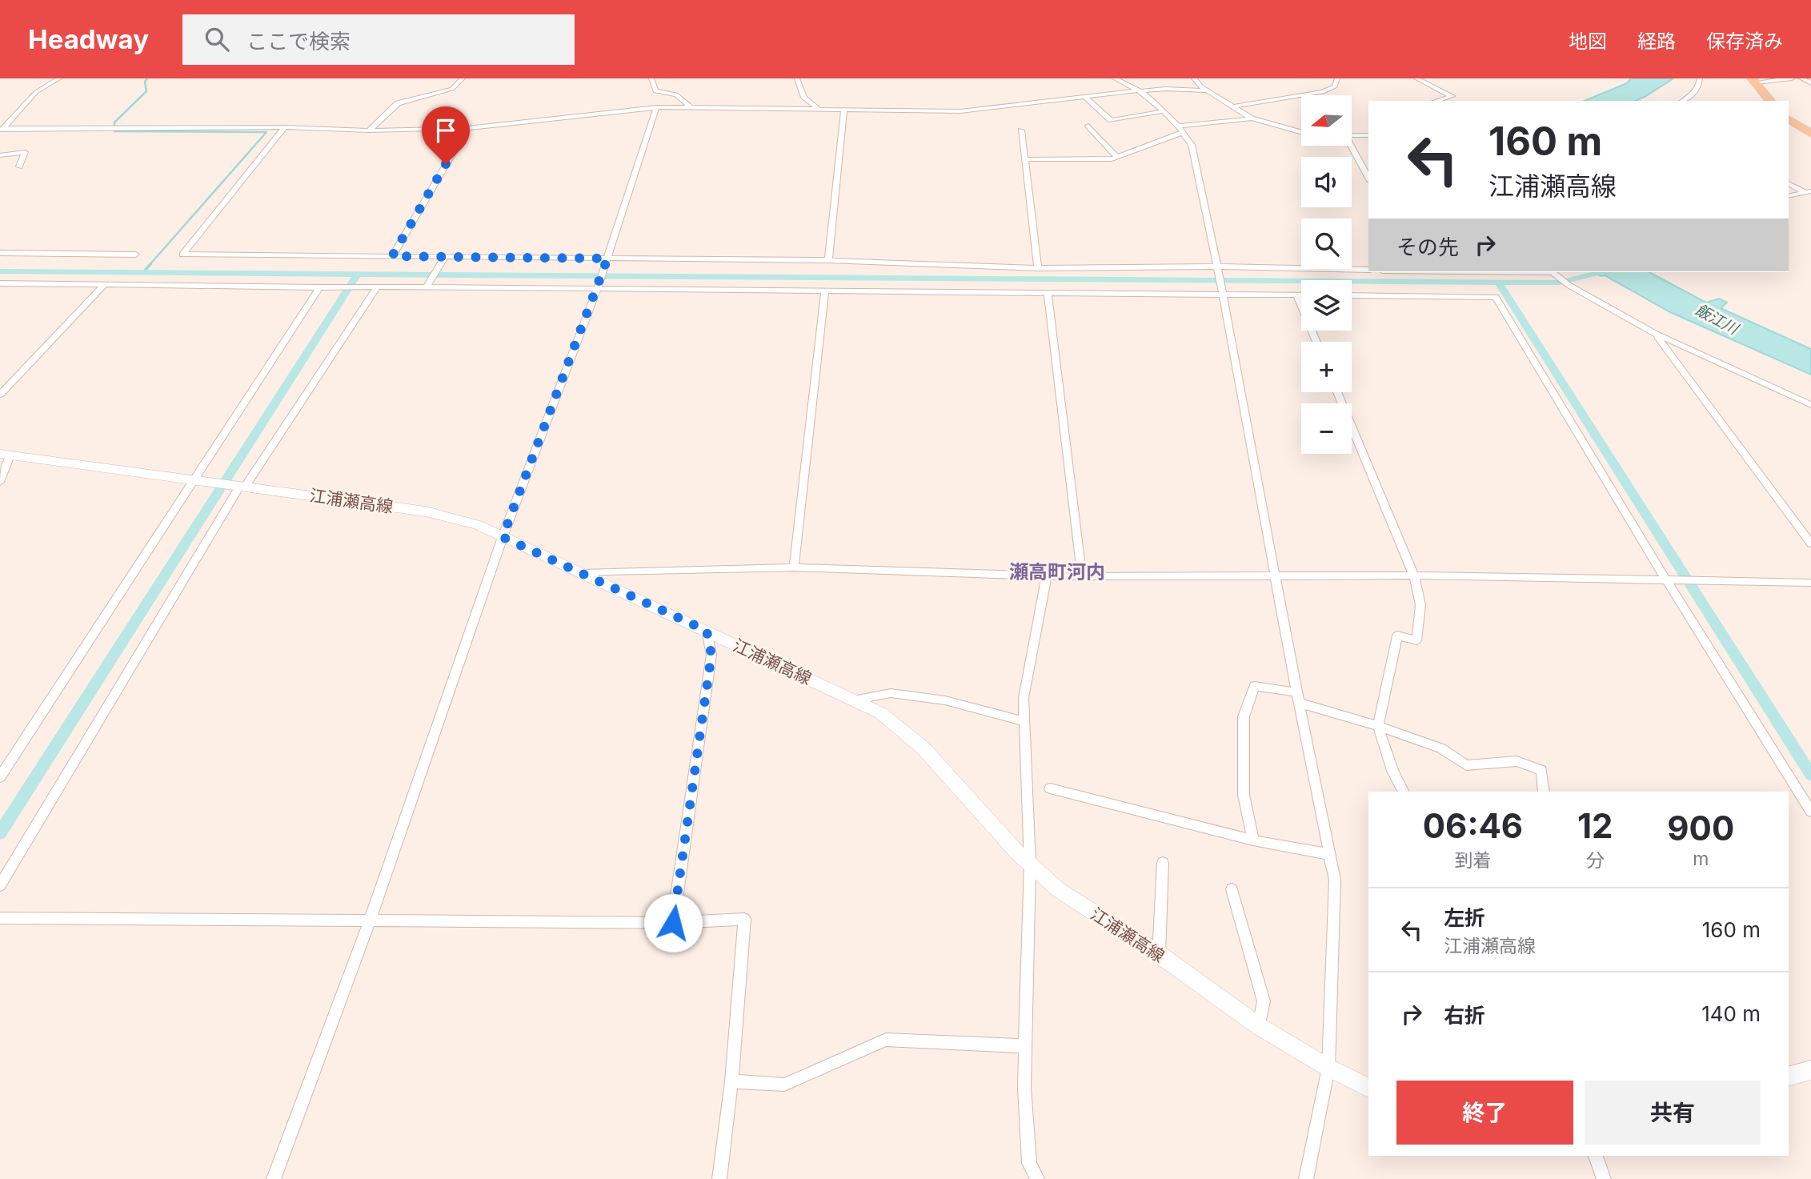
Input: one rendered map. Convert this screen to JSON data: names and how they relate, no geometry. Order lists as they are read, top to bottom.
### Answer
{
  "streets": {
    "main road": ["江浦瀬高線"]
  },
  "districts": ["瀬高町河内"],
  "water": ["飯江川"],
  "north": "left",
  "page": {
    "header": "Headway",
    "search": "ここで検索",
    "nav": ["地図", "経路", "保存済み"],
    "map_buttons": ["+", "−"],
    "turn": ["160 m", "江浦瀬高線"],
    "then": "その先",
    "eta": [
      "06:46",
      "到着",
      "12",
      "分",
      "900",
      "m"
    ],
    "list": [
      {
        "name": "左折",
        "note": "江浦瀬高線",
        "value": "160 m"
      },
      {
        "name": "右折",
        "value": "140 m"
      }
    ],
    "buttons": ["終了", "共有"]
  }
}
